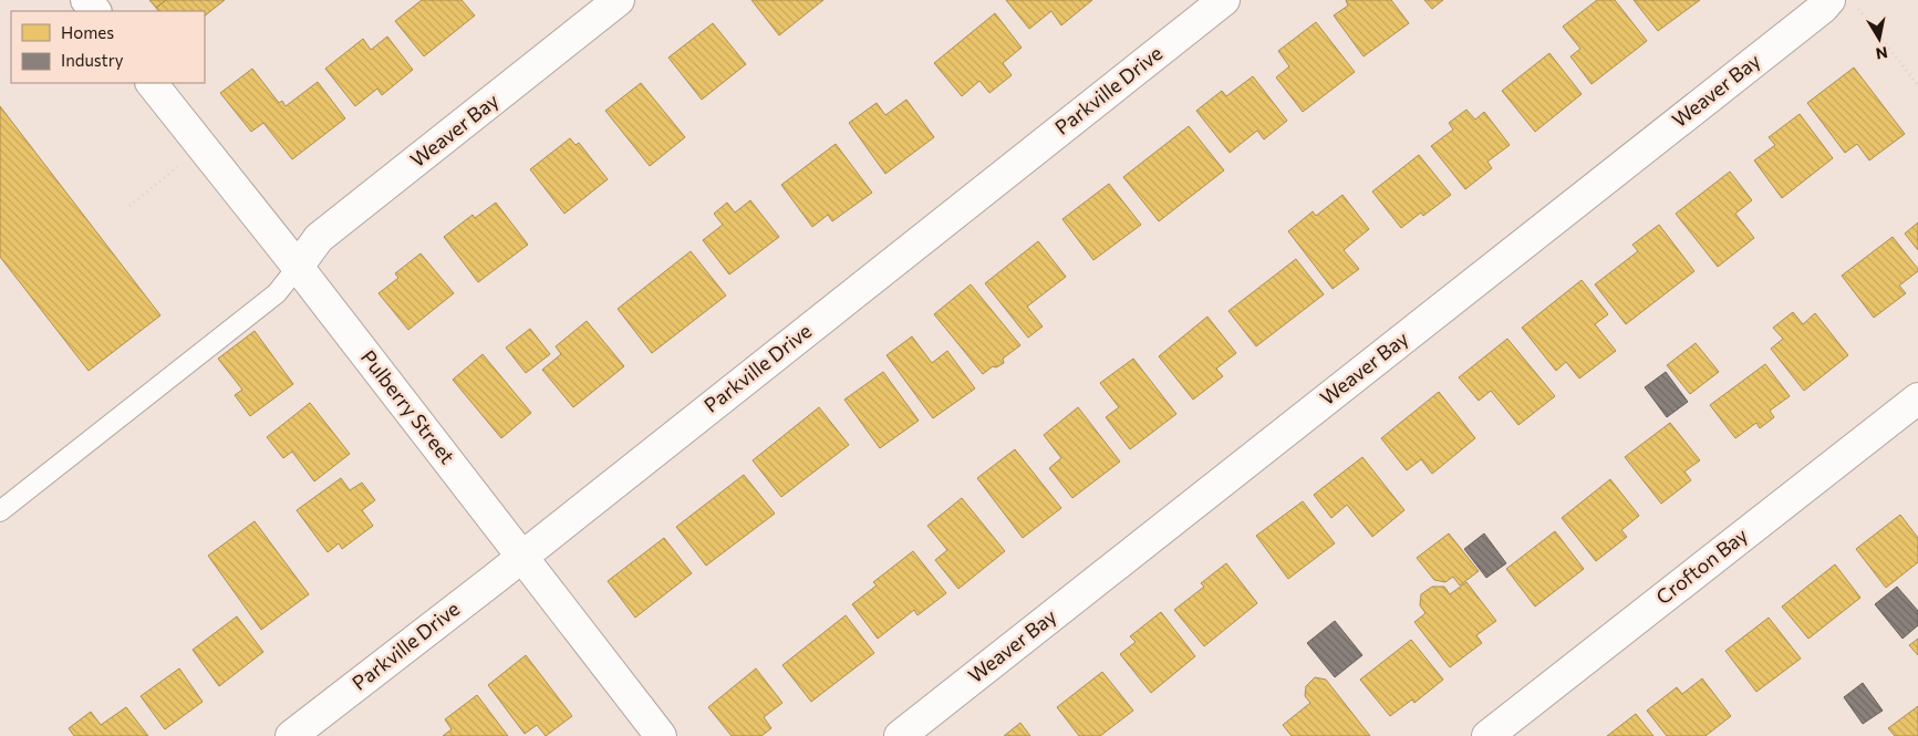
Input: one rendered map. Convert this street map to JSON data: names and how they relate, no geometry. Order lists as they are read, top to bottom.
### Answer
{
  "streets": {
    "street": [
      "Parkville Drive",
      "Weaver Bay",
      "Pulberry Street",
      "Crofton Bay"
    ]
  },
  "crossings": [
    ["Parkville Drive", "Pulberry Street"],
    ["Weaver Bay", "Pulberry Street"]
  ],
  "legend": ["Homes", "Industry"],
  "north": "bottom"
}
